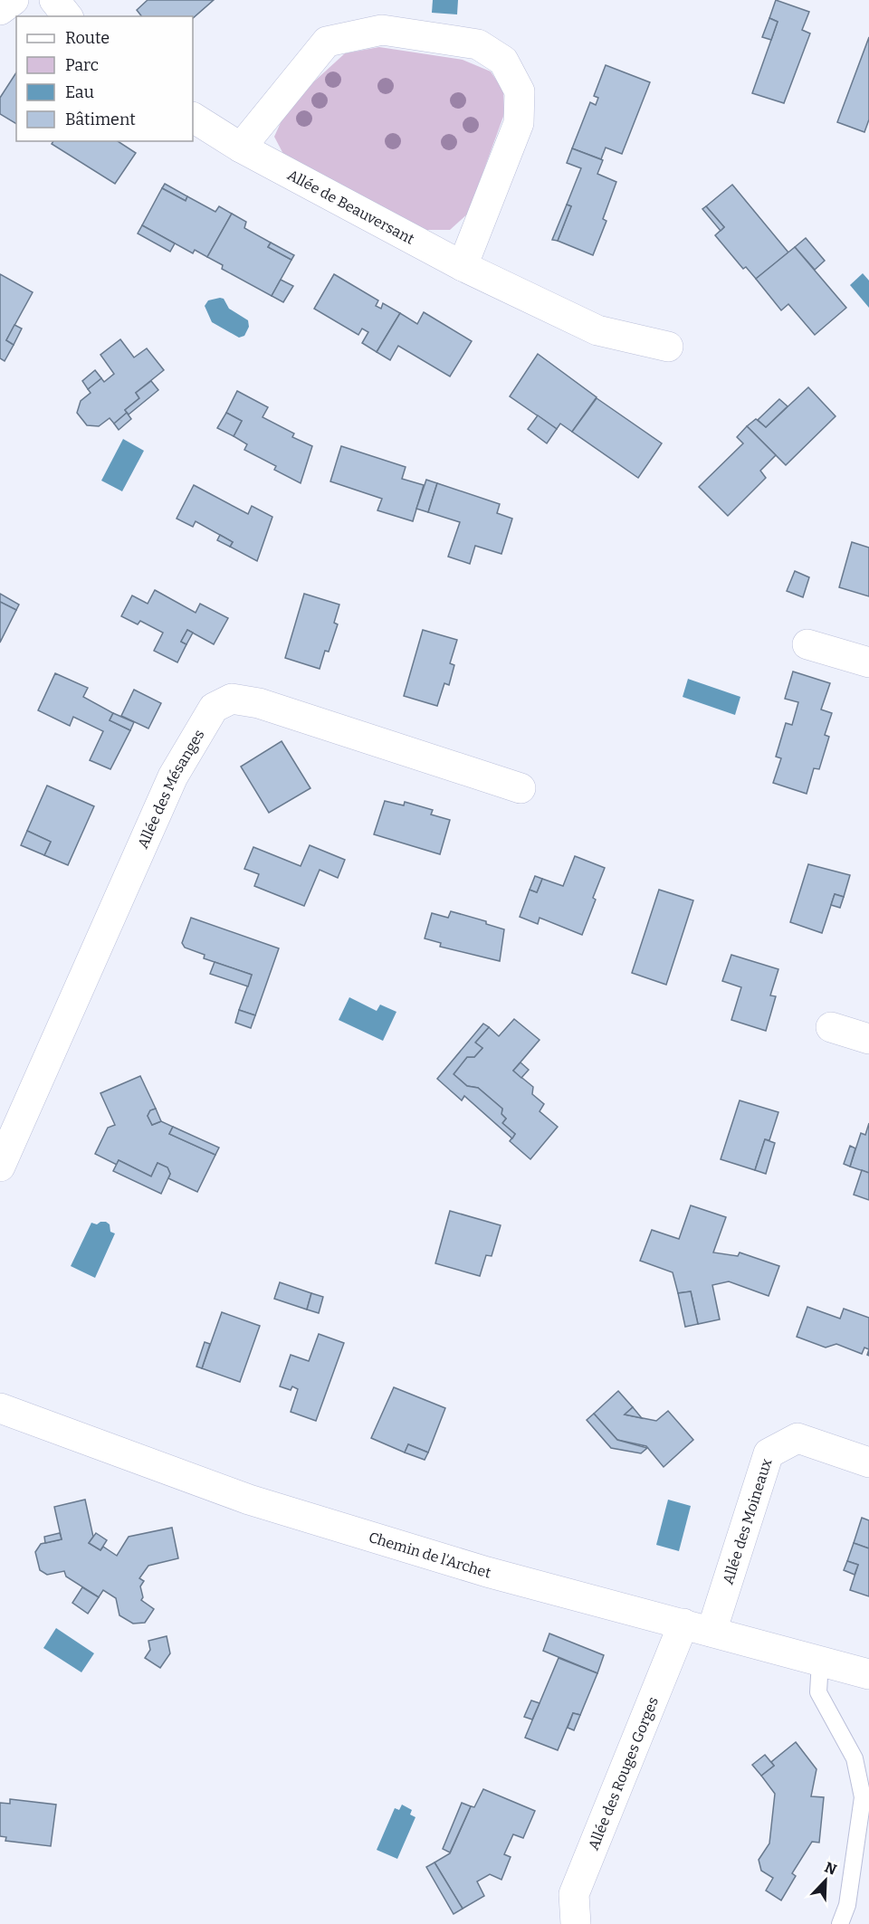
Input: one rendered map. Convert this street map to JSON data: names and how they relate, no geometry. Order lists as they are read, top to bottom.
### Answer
{
  "streets": {
    "street": [
      "Allée de Beauversant",
      "Allée des Mésanges",
      "Allée des Moineaux",
      "Chemin de l'Archet",
      "Allée des Rouges Gorges"
    ]
  },
  "crossings": [
    ["Allée des Moineaux", "Chemin de l'Archet"],
    ["Chemin de l'Archet", "Allée des Rouges Gorges"]
  ],
  "legend": [
    "Route",
    "Parc",
    "Eau",
    "Bâtiment"
  ],
  "north": "top right"
}
